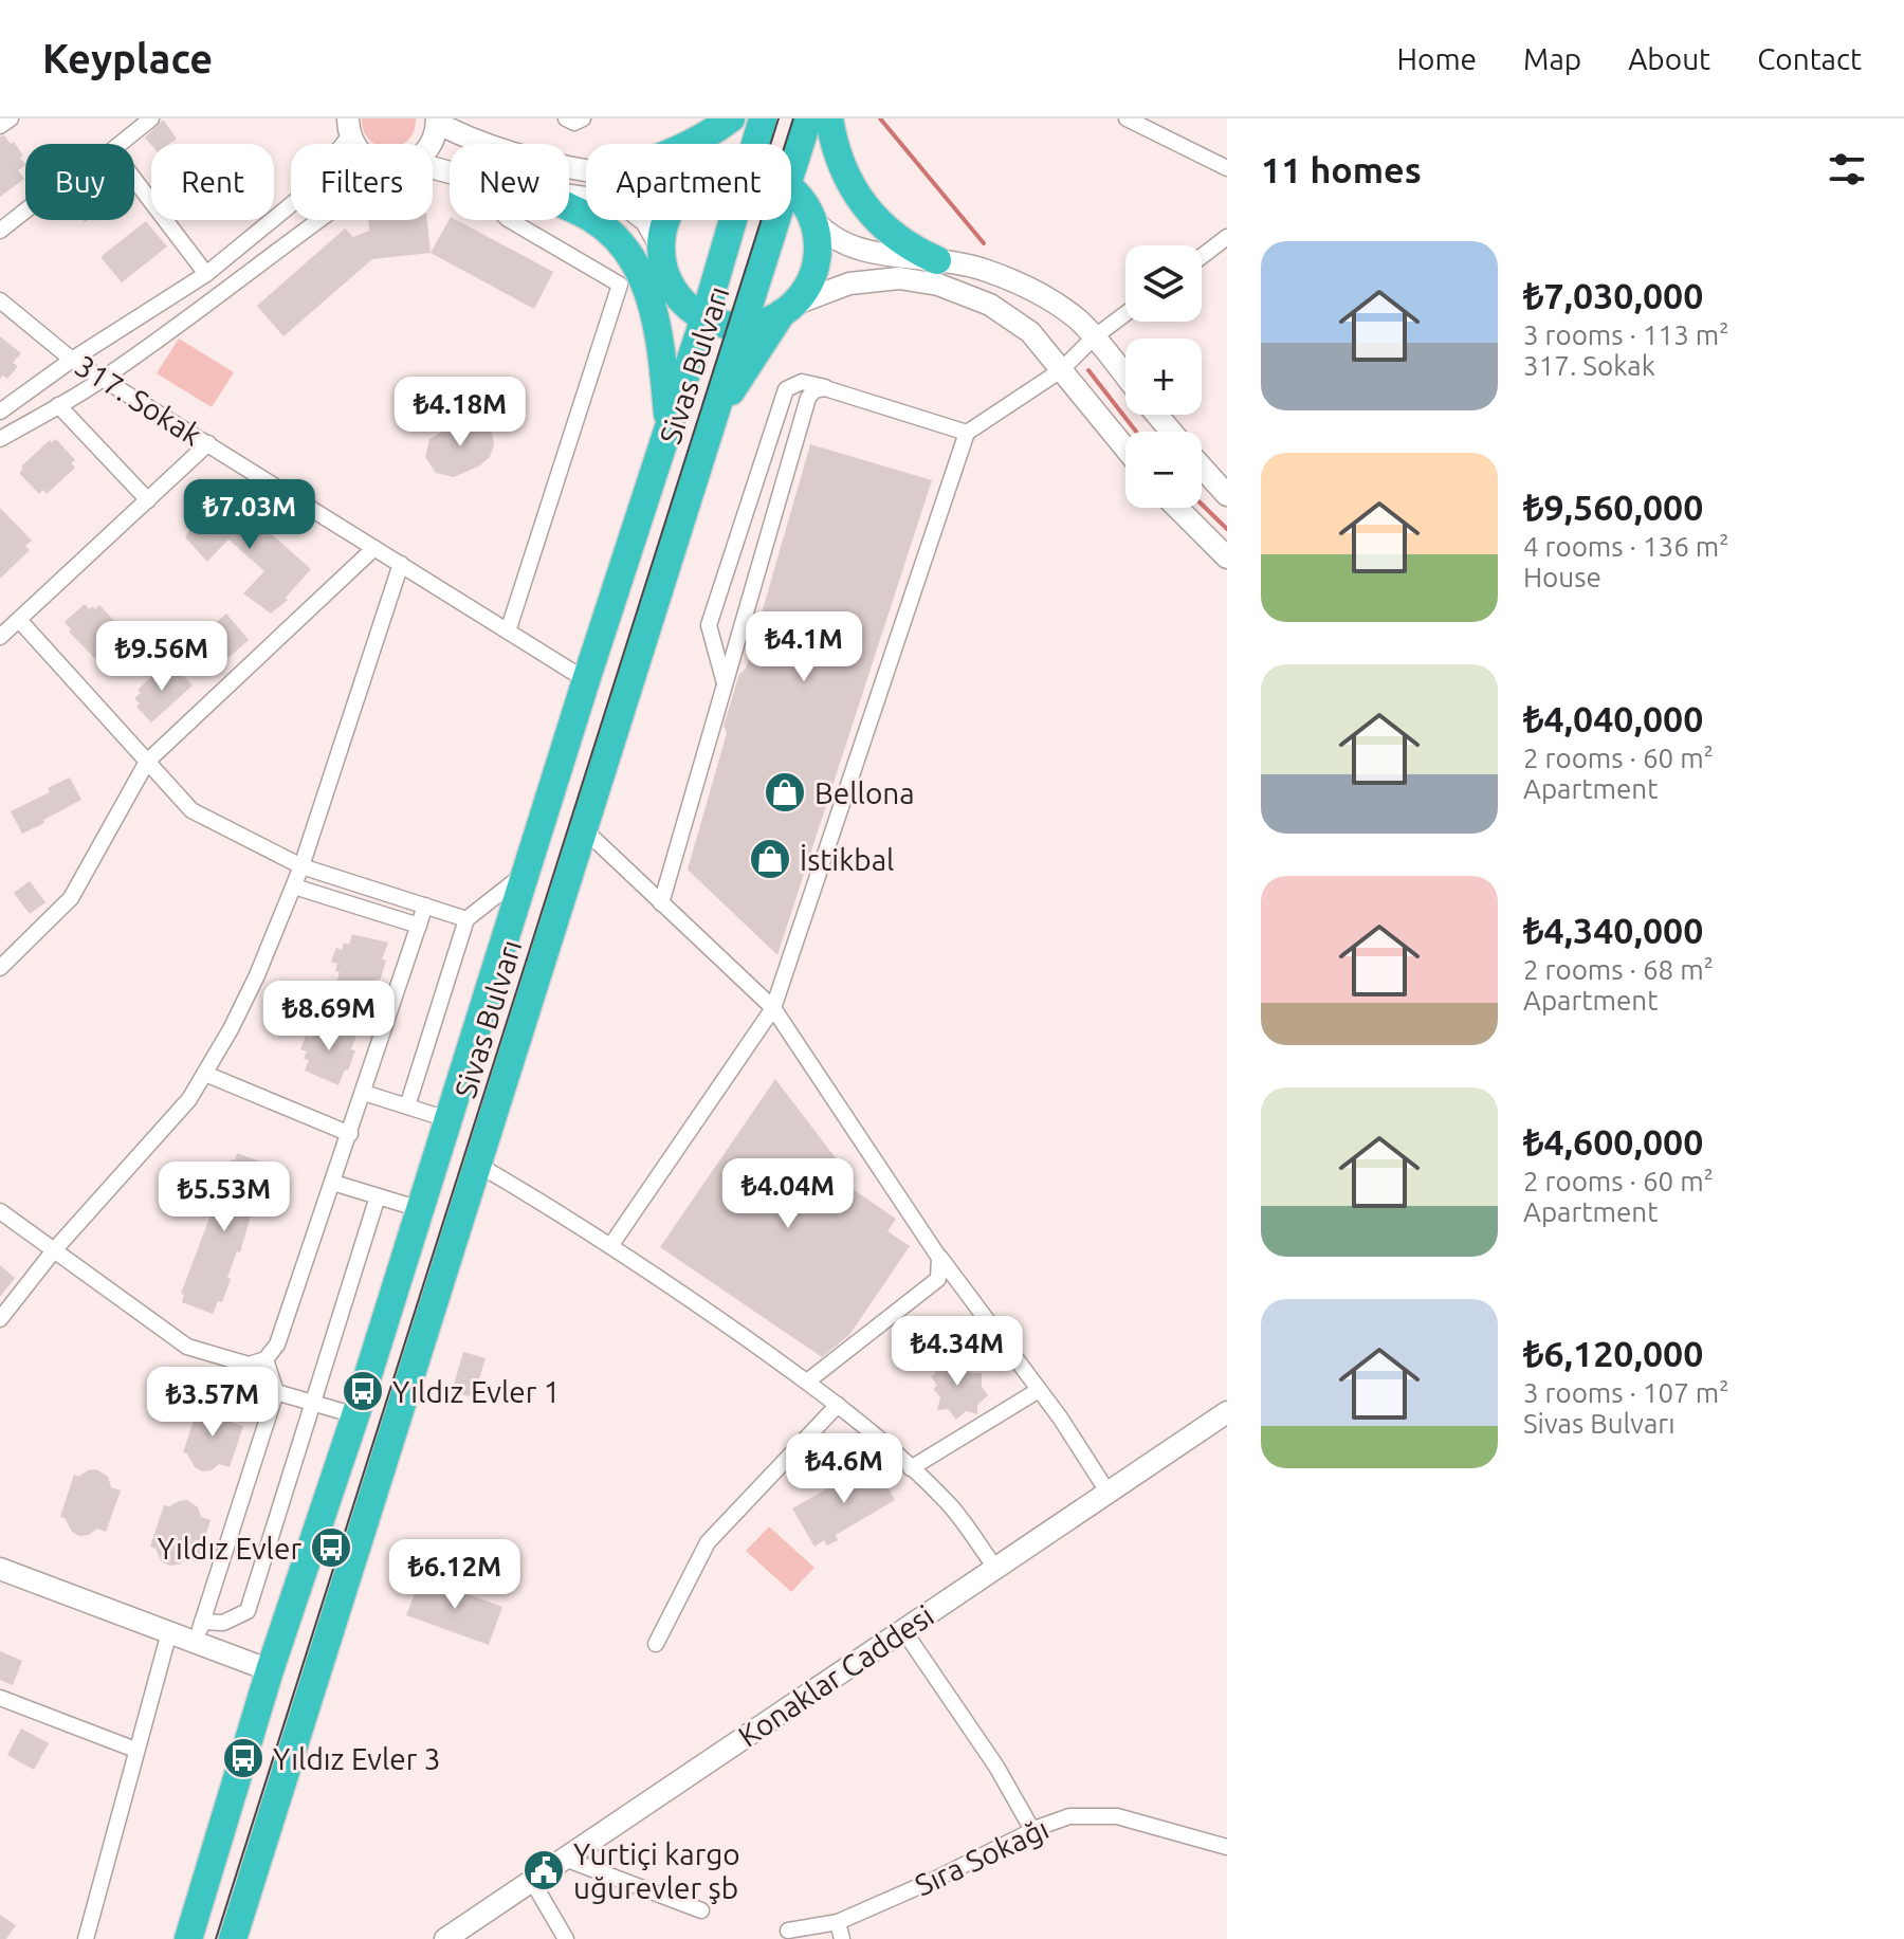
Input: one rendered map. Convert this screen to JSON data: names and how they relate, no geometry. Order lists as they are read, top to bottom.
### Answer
{
  "streets": {
    "highway": ["Sivas Bulvarı"],
    "street": ["317. Sokak", "Konaklar Caddesi", "Sıra Sokağı"]
  },
  "crossings": [
    ["Sivas Bulvarı", "317. Sokak"]
  ],
  "places": {
    "shop": ["Bellona", "İstikbal"],
    "bus stop": ["Yıldız Evler 1", "Yıldız Evler", "Yıldız Evler 3"],
    "public building": ["Yurtiçi kargo uğurevler şb"]
  },
  "page": {
    "header": "Keyplace",
    "nav": [
      "Home",
      "Map",
      "About",
      "Contact"
    ],
    "heading": "11 homes",
    "chip": [
      "Buy",
      "Rent",
      "Filters",
      "New",
      "Apartment"
    ],
    "list": [
      {
        "name": "₺7,030,000",
        "note": "3 rooms · 113 m² · 317. Sokak"
      },
      {
        "name": "₺9,560,000",
        "note": "4 rooms · 136 m² · House"
      },
      {
        "name": "₺4,040,000",
        "note": "2 rooms · 60 m² · Apartment"
      },
      {
        "name": "₺4,340,000",
        "note": "2 rooms · 68 m² · Apartment"
      },
      {
        "name": "₺4,600,000",
        "note": "2 rooms · 60 m² · Apartment"
      },
      {
        "name": "₺6,120,000",
        "note": "3 rooms · 107 m² · Sivas Bulvarı"
      }
    ],
    "map_buttons": ["+", "−"],
    "price": [
      "₺4.18M",
      "₺7.03M",
      "₺4.1M",
      "₺9.56M",
      "₺8.69M",
      "₺4.04M",
      "₺5.53M",
      "₺4.34M",
      "₺3.57M",
      "₺4.6M",
      "₺6.12M"
    ]
  }
}
